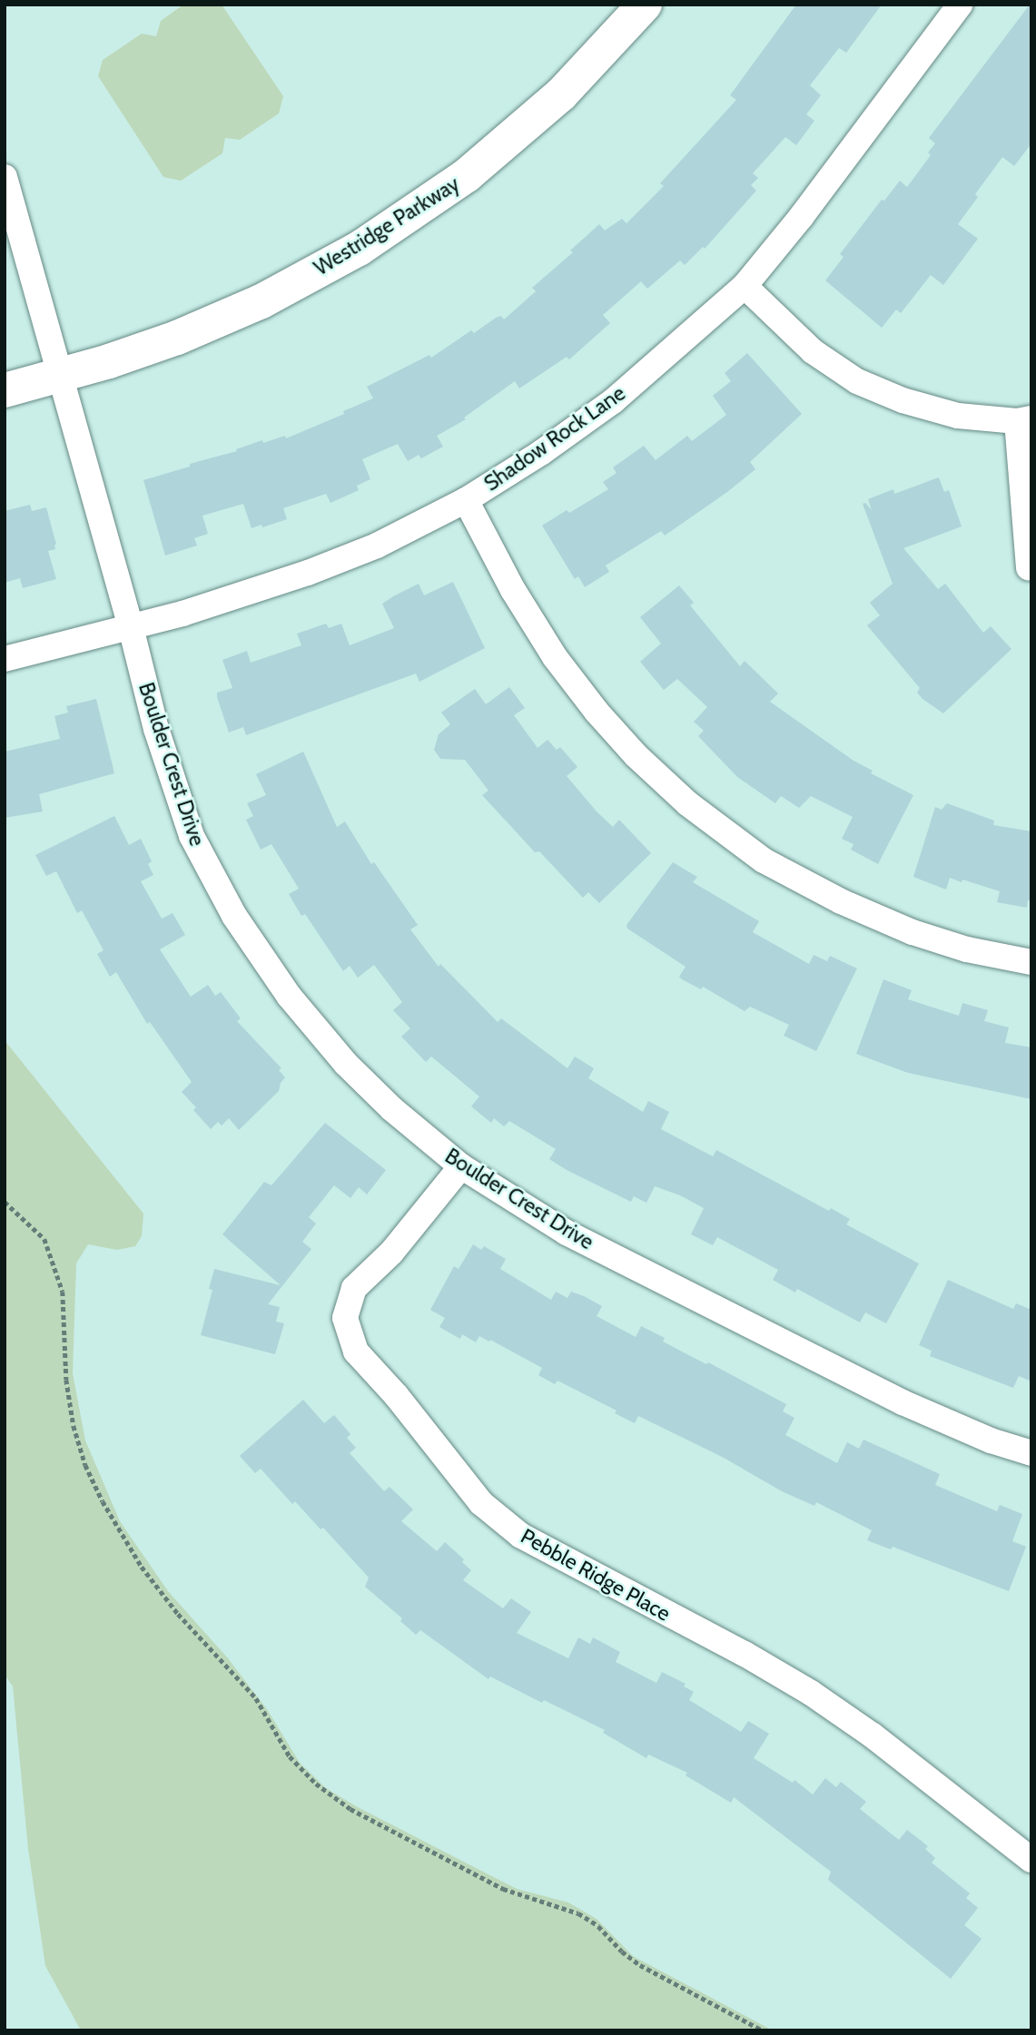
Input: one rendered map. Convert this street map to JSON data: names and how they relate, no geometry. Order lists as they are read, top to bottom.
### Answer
{
  "streets": {
    "street": [
      "Westridge Parkway",
      "Shadow Rock Lane",
      "Boulder Crest Drive",
      "Pebble Ridge Place"
    ]
  },
  "crossings": [
    ["Westridge Parkway", "Boulder Crest Drive"],
    ["Shadow Rock Lane", "Boulder Crest Drive"],
    ["Boulder Crest Drive", "Pebble Ridge Place"]
  ]
}
